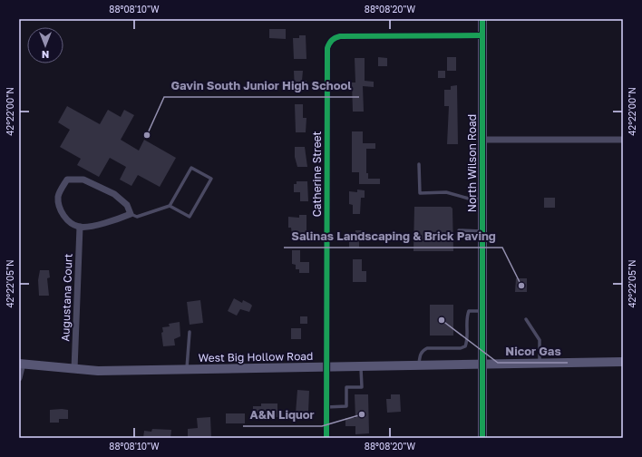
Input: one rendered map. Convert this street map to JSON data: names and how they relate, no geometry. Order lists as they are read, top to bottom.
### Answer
{
  "streets": {
    "main road": ["North Wilson Road", "West Big Hollow Road"],
    "street": ["Catherine Street", "Augustana Court"]
  },
  "crossings": [
    ["North Wilson Road", "Catherine Street"],
    ["North Wilson Road", "West Big Hollow Road"],
    ["Catherine Street", "West Big Hollow Road"],
    ["Augustana Court", "West Big Hollow Road"]
  ],
  "places": [
    "Gavin South Junior High School",
    "Salinas Landscaping & Brick Paving",
    "Nicor Gas",
    "A&N Liquor"
  ],
  "north": "bottom",
  "coordinates": [
    "88°08'10\"W",
    "88°08'20\"W",
    "42°22'00\"N",
    "42°22'05\"N"
  ]
}
